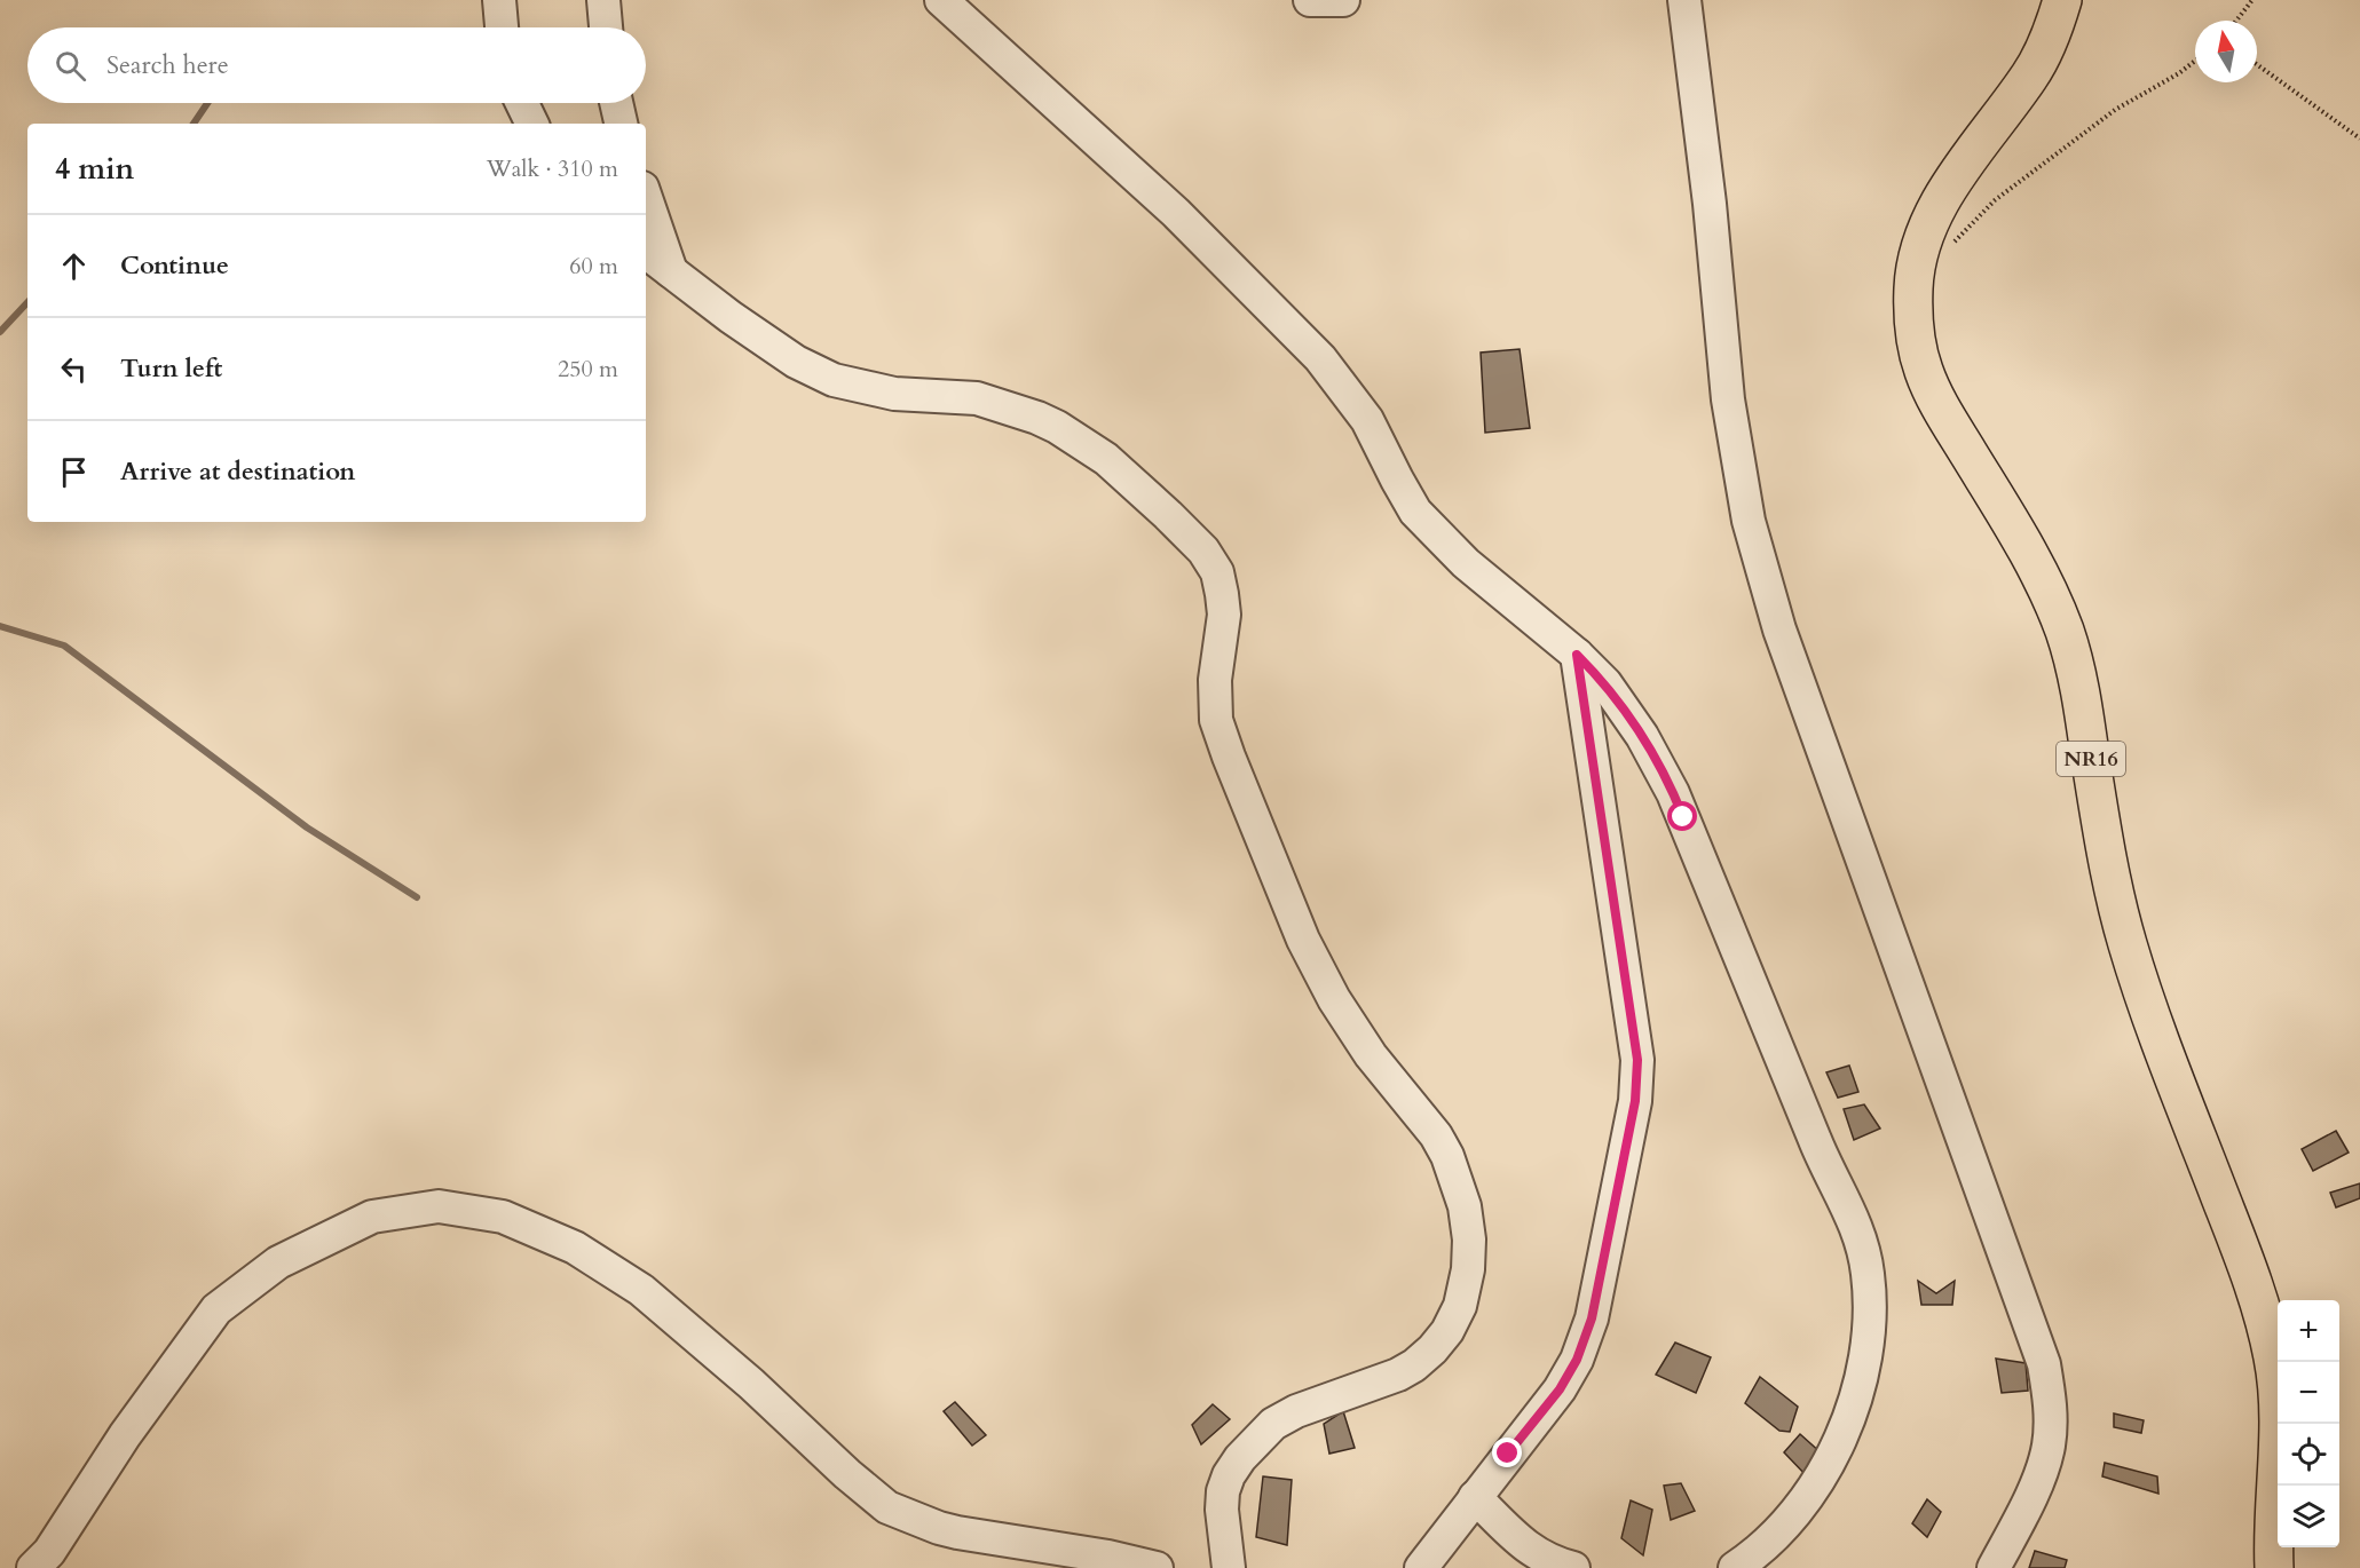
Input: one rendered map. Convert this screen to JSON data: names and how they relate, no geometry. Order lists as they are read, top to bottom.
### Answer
{
  "streets": {
    "main road": ["NR16"]
  },
  "north": "top",
  "page": {
    "search": "Search here",
    "heading": ["4 min", "Walk · 310 m"],
    "list": [
      ["Continue", "60 m"],
      ["Turn left", "250 m"],
      "Arrive at destination"
    ],
    "map_buttons": ["+", "−"]
  }
}
